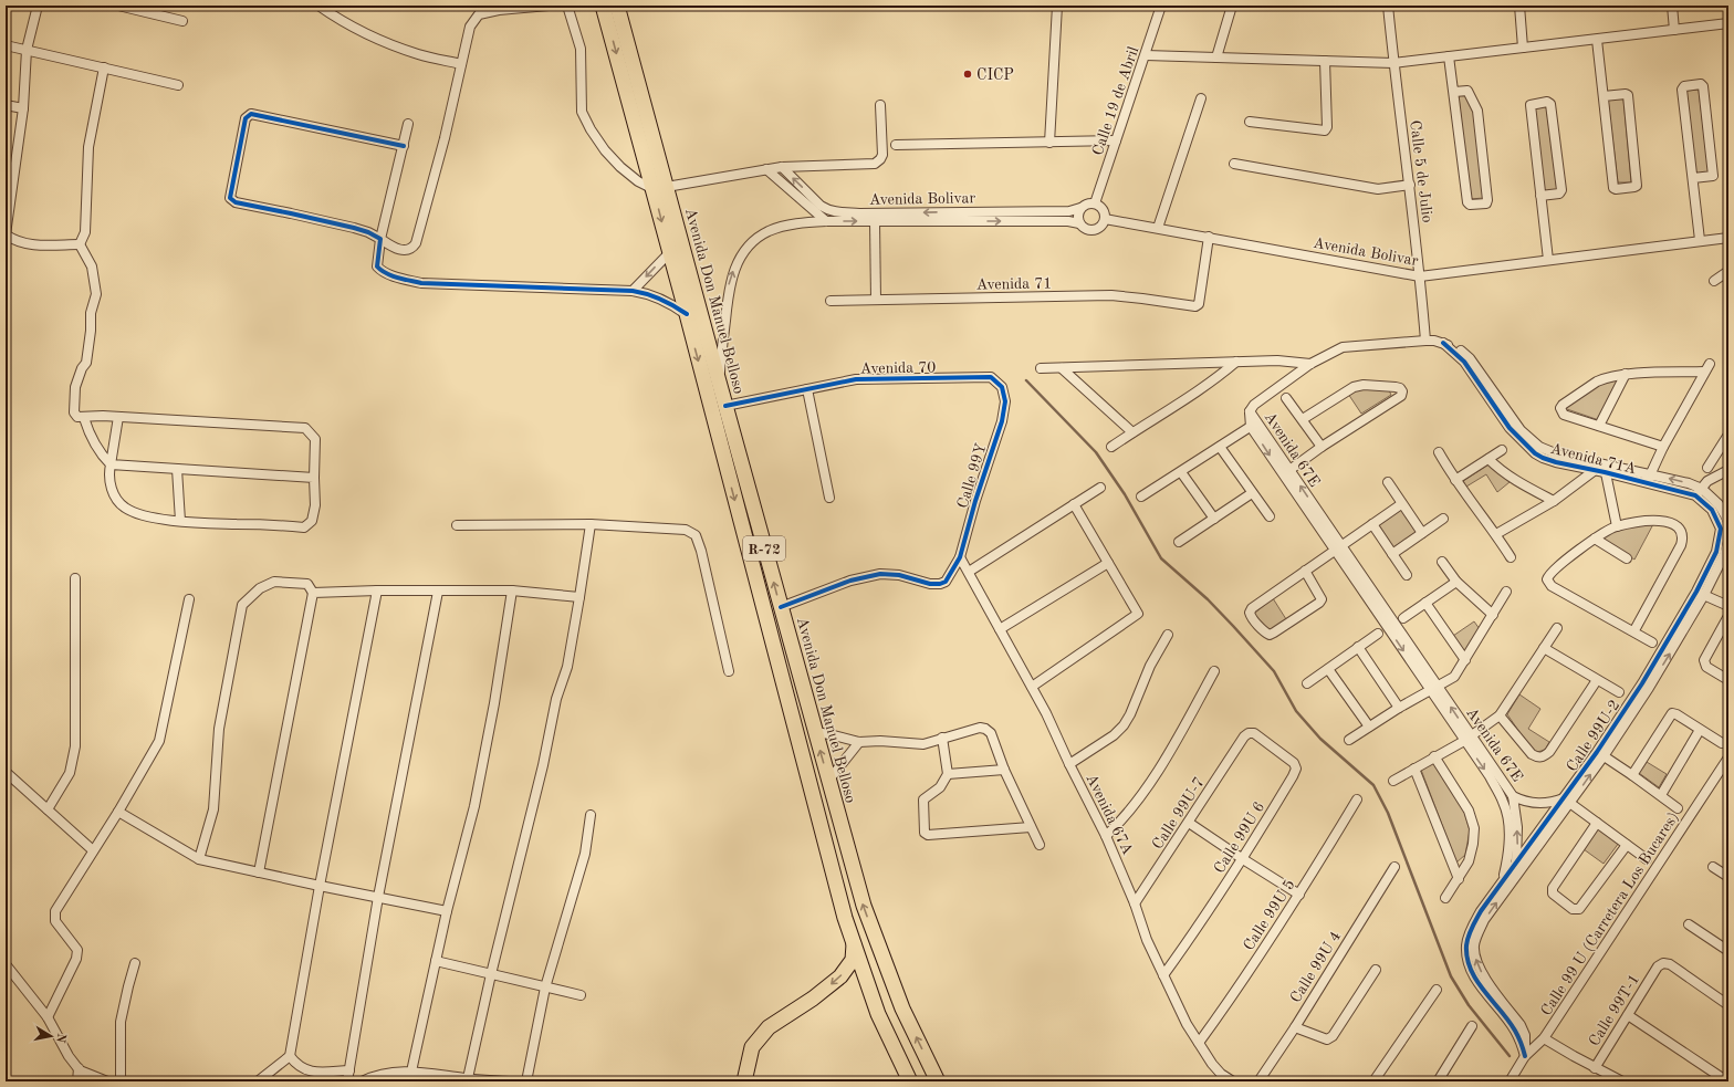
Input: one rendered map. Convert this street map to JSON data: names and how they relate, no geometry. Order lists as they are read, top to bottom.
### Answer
{
  "streets": {
    "main road": ["Avenida Don Manuel Belloso", "R-72"],
    "street": [
      "Calle 19 de Abril",
      "Calle 5 de Julio",
      "Avenida Bolivar",
      "Avenida 71",
      "Avenida 70",
      "Avenida 67E",
      "Avenida 71A",
      "Calle 99Y",
      "Calle 99U-2",
      "Calle 99U-7",
      "Avenida 67A",
      "Calle 99U 6",
      "Calle 99 U (Carretera Los Bucares)",
      "Calle 99U 5",
      "Calle 99U 4",
      "Calle 99T-1"
    ]
  },
  "crossings": [
    ["Calle 19 de Abril", "Avenida Bolivar"],
    ["Calle 5 de Julio", "Avenida Bolivar"],
    ["Calle 5 de Julio", "Avenida 71A"],
    ["Avenida Bolivar", "Avenida 71"],
    ["Avenida Don Manuel Belloso", "Avenida 70"],
    ["Avenida Don Manuel Belloso", "Calle 99Y"],
    ["Avenida 70", "Calle 99Y"],
    ["Avenida 67E", "Avenida 71A"],
    ["Avenida 67E", "Calle 99U-2"],
    ["Avenida 71A", "Calle 99U-2"],
    ["Calle 99Y", "Avenida 67A"],
    ["Calle 99U-7", "Avenida 67A"],
    ["Calle 99U-7", "Calle 99U 6"],
    ["Avenida 67A", "Calle 99U 6"],
    ["Avenida 67A", "Calle 99U 5"]
  ],
  "places": ["CICP"],
  "north": "right"
}
